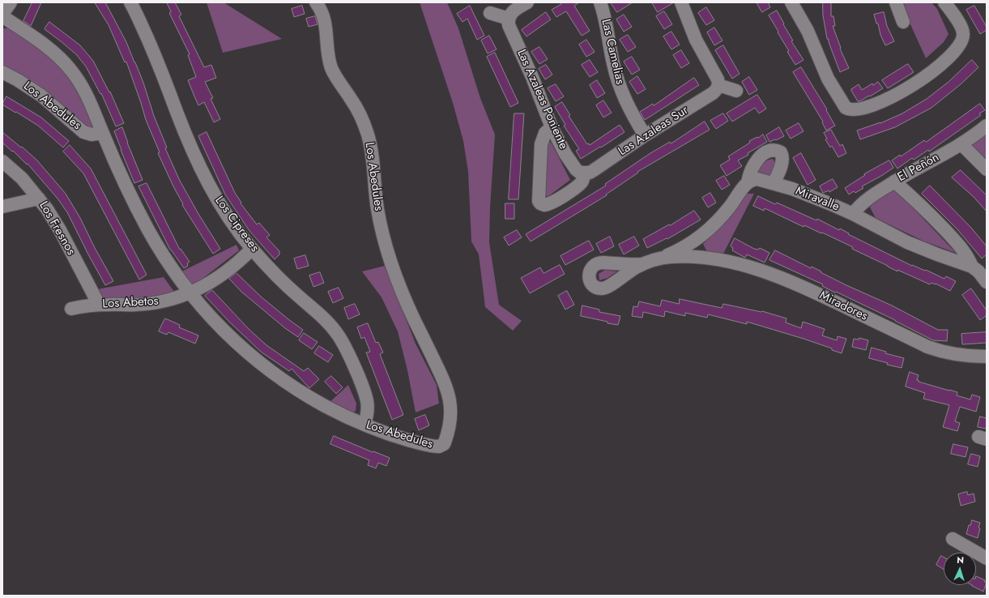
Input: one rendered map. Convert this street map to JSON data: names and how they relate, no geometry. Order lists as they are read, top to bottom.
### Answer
{
  "streets": {
    "street": [
      "Las Camelias",
      "Las Azaleas Poniente",
      "Los Abedules",
      "Las Azaleas Sur",
      "El Peñón",
      "Miravalle",
      "Los Cipreses",
      "Los Fresnos",
      "Los Abetos",
      "Miradores"
    ]
  },
  "crossings": [
    ["Las Camelias", "Las Azaleas Sur"],
    ["Las Azaleas Poniente", "Las Azaleas Sur"],
    ["Los Abedules", "Los Cipreses"],
    ["Los Abedules", "Los Abetos"],
    ["El Peñón", "Miravalle"],
    ["Los Cipreses", "Los Abetos"],
    ["Los Fresnos", "Los Abetos"]
  ],
  "north": "top"
}
